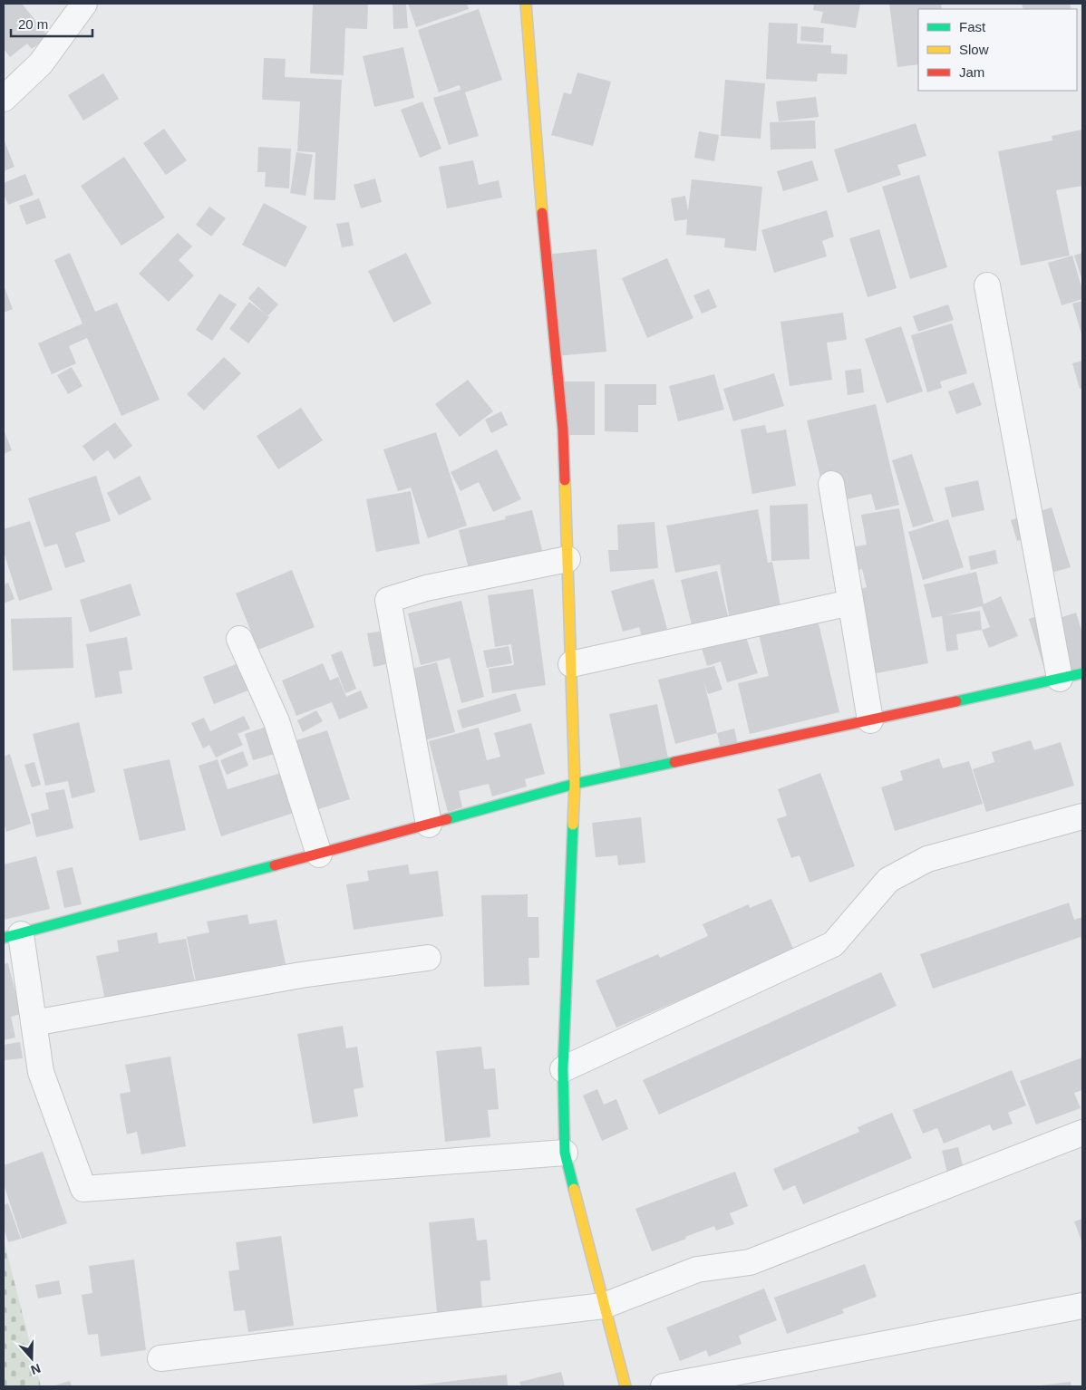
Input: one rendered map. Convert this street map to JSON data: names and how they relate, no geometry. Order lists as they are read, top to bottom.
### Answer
{
  "legend": ["Fast", "Slow", "Jam"],
  "scale_bar": "20 m",
  "north": "bottom"
}
